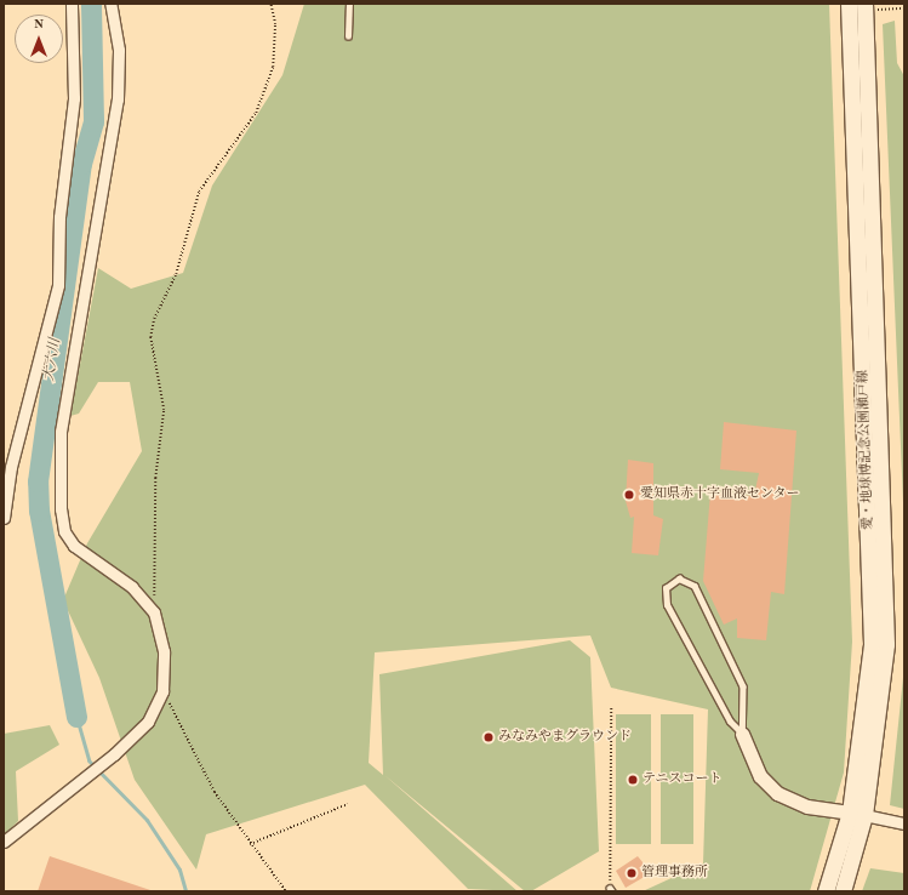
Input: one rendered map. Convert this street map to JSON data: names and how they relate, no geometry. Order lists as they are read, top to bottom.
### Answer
{
  "streets": {
    "main road": ["愛・地球博記念公園瀬戸線"]
  },
  "water": ["大六川"],
  "places": [
    "愛知県赤十字血液センター",
    "みなみやまグラウンド",
    "テニスコート",
    "管理事務所"
  ],
  "north": "top"
}
